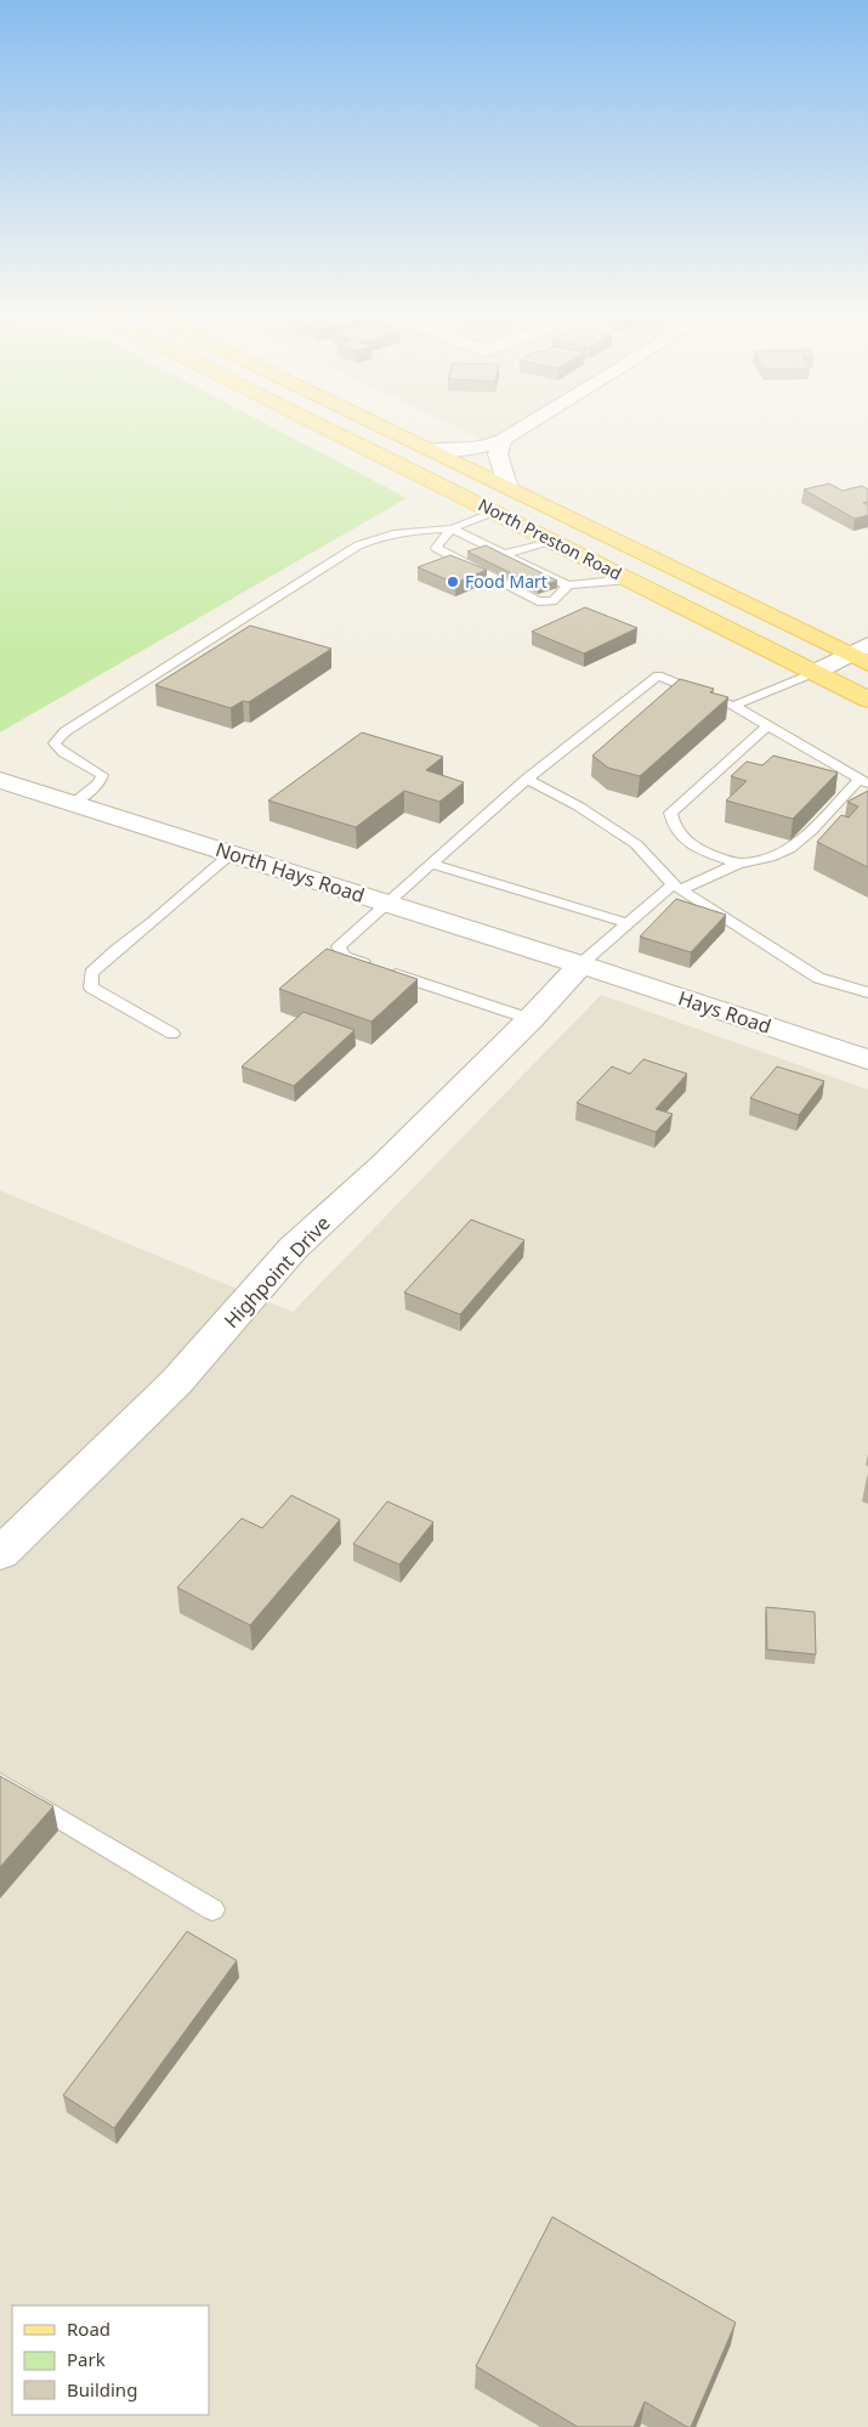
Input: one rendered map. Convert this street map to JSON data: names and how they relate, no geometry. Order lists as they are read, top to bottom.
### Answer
{
  "streets": {
    "main road": ["North Preston Road"],
    "street": ["North Hays Road", "Hays Road", "Highpoint Drive"]
  },
  "crossings": [
    ["North Hays Road", "Hays Road"],
    ["North Hays Road", "Highpoint Drive"],
    ["Hays Road", "Highpoint Drive"]
  ],
  "places": ["Food Mart"],
  "legend": ["Road", "Park", "Building"]
}
